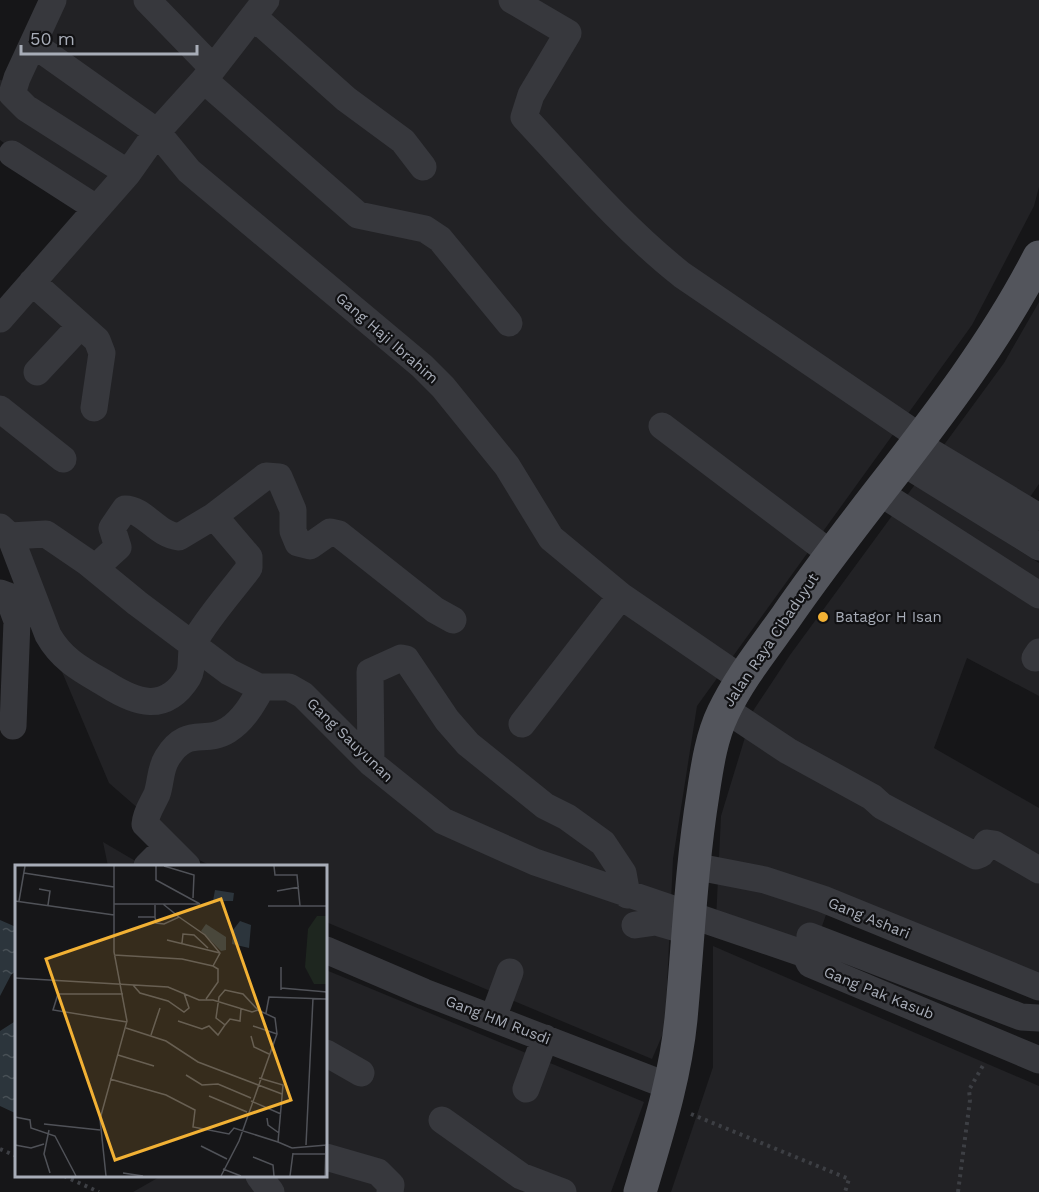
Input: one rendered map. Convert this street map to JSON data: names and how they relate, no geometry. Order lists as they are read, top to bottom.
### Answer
{
  "streets": {
    "main road": ["Jalan Raya Cibaduyut"],
    "street": [
      "Gang Haji Ibrahim",
      "Gang Sauyunan",
      "Gang Ashari",
      "Gang Pak Kasub",
      "Gang HM Rusdi"
    ]
  },
  "crossings": [
    ["Gang Haji Ibrahim", "Jalan Raya Cibaduyut"],
    ["Jalan Raya Cibaduyut", "Gang Sauyunan"],
    ["Jalan Raya Cibaduyut", "Gang Ashari"],
    ["Jalan Raya Cibaduyut", "Gang Pak Kasub"],
    ["Jalan Raya Cibaduyut", "Gang HM Rusdi"],
    ["Gang Sauyunan", "Gang Pak Kasub"]
  ],
  "places": ["Batagor H Isan"],
  "scale_bar": "50 m"
}
